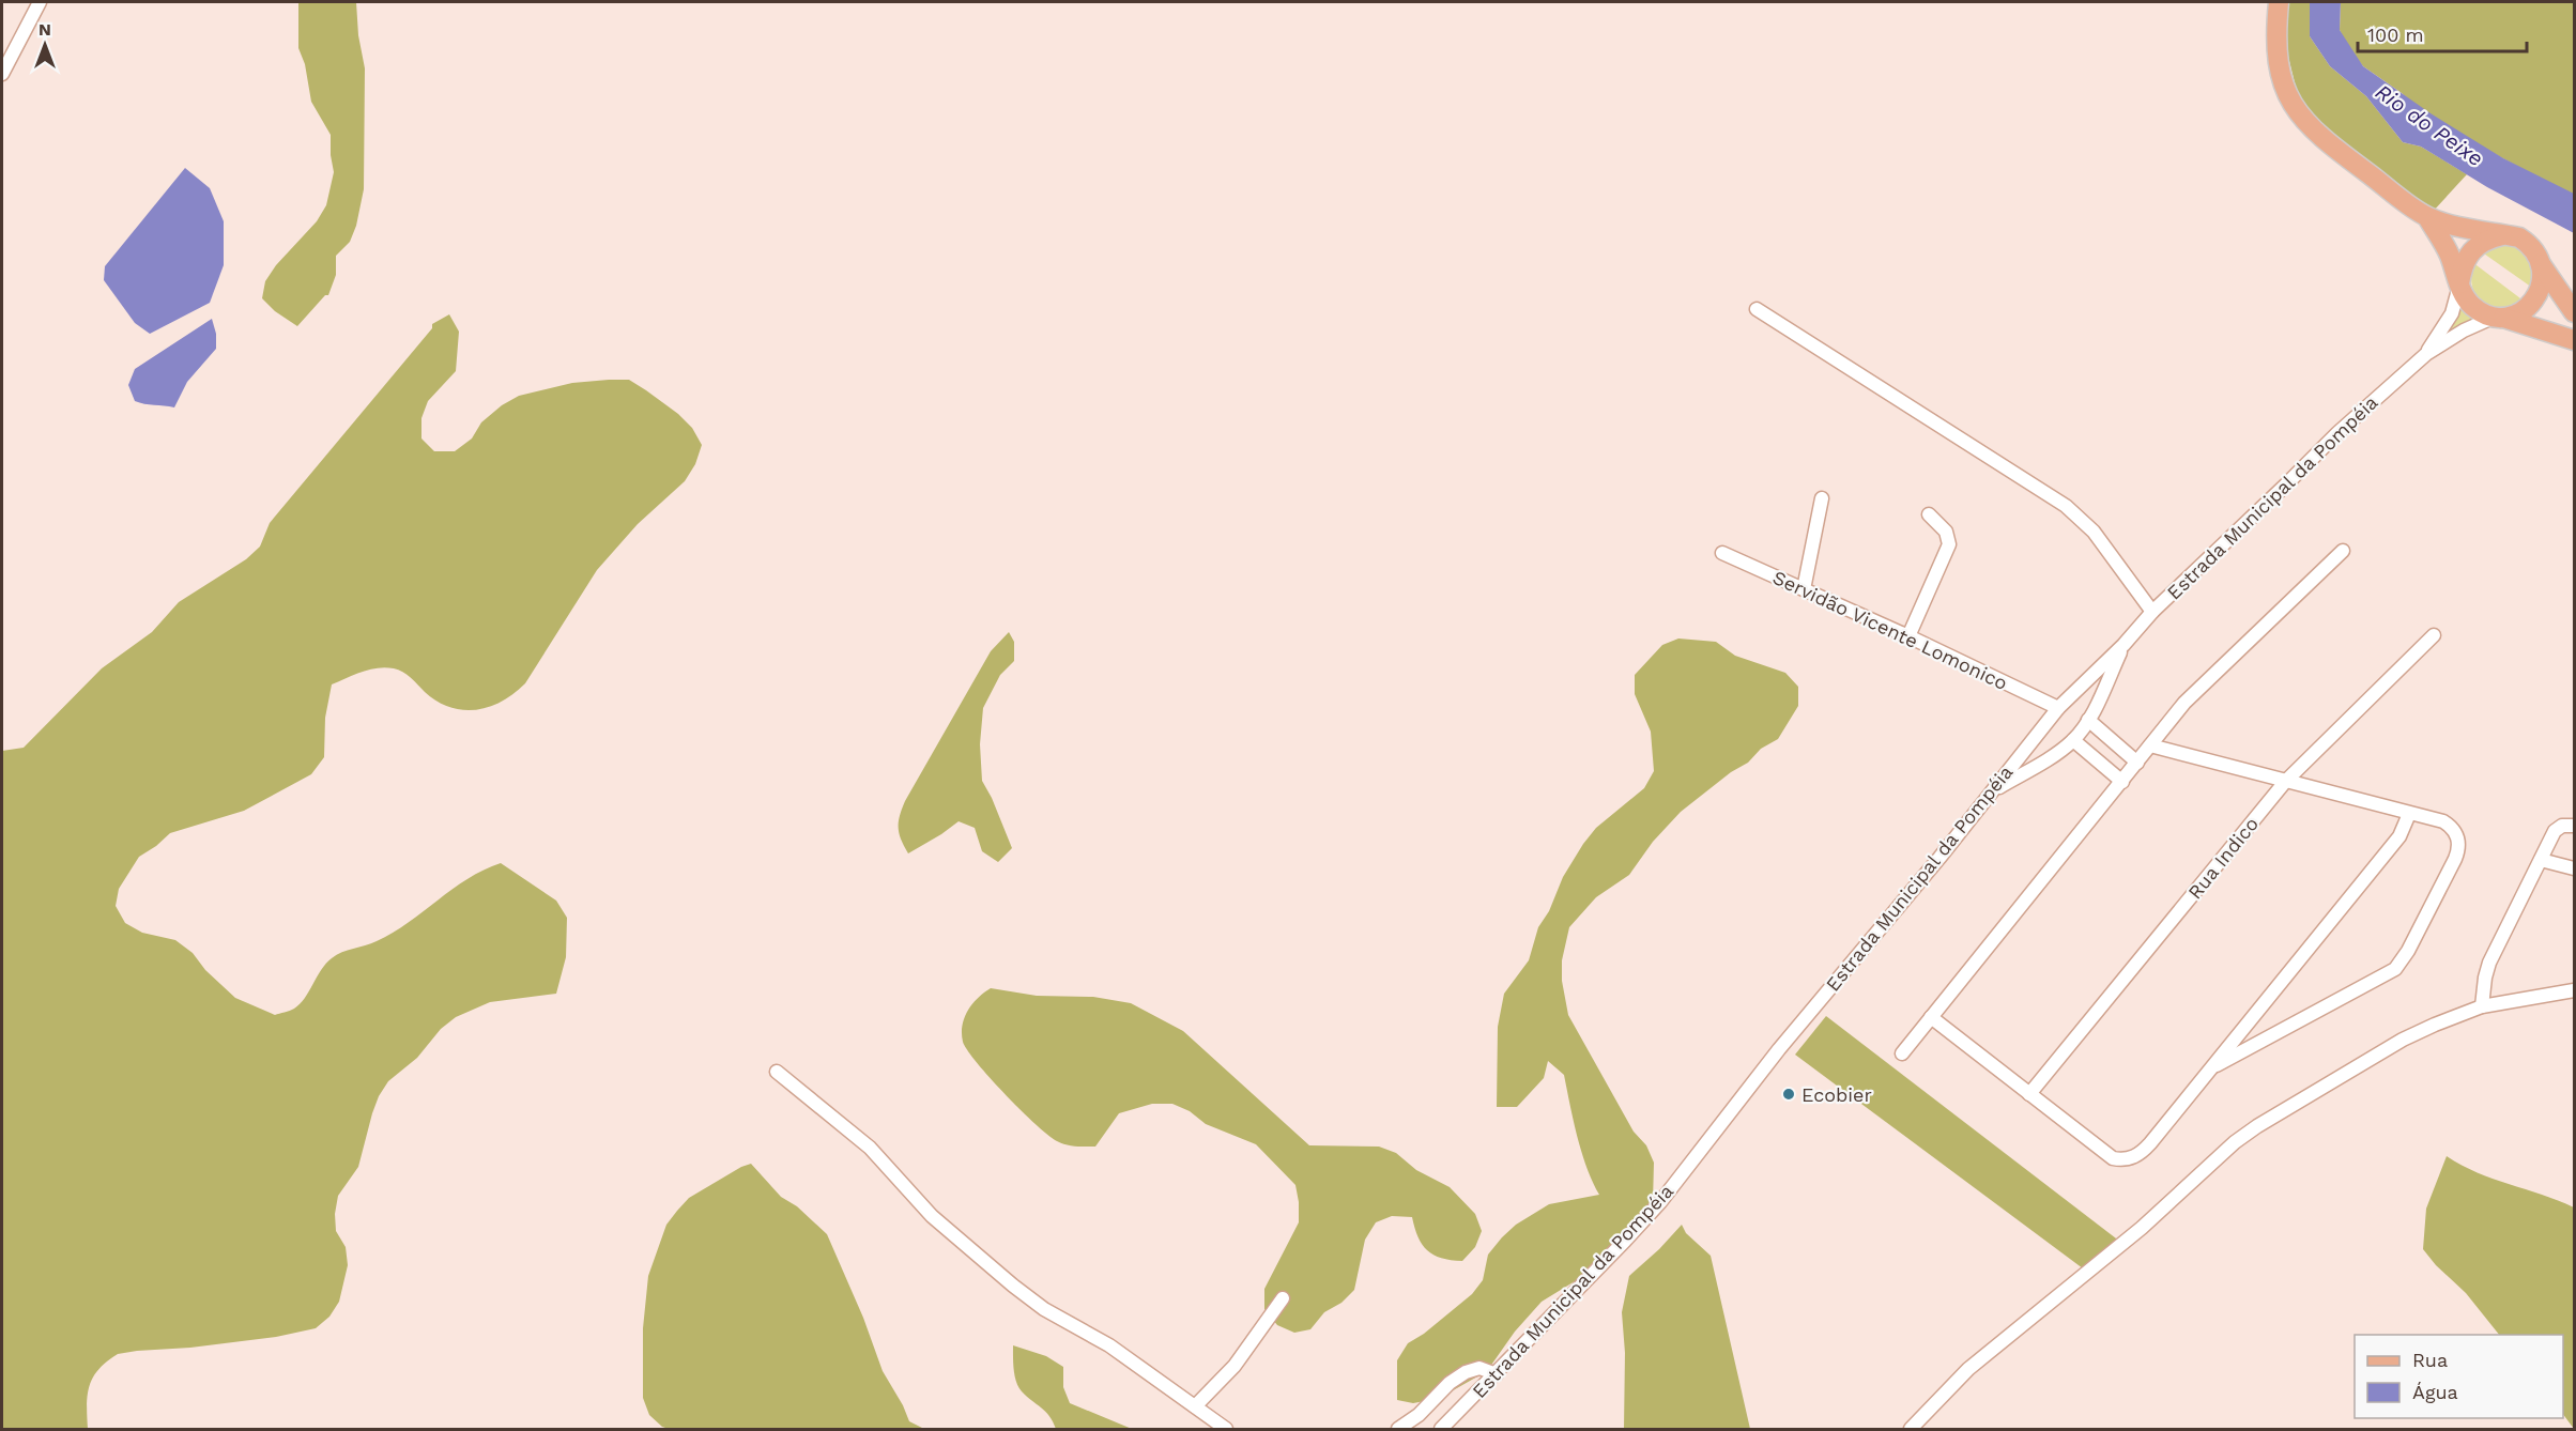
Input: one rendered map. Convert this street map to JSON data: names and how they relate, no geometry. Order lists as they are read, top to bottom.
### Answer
{
  "streets": {
    "street": ["Estrada Municipal da Pompéia", "Servidão Vicente Lomonico", "Rua Indico"]
  },
  "crossings": [
    ["Estrada Municipal da Pompéia", "Servidão Vicente Lomonico"]
  ],
  "water": ["Rio do Peixe"],
  "places": ["Ecobier"],
  "legend": ["Rua", "Água"],
  "scale_bar": "100 m",
  "north": "top"
}
